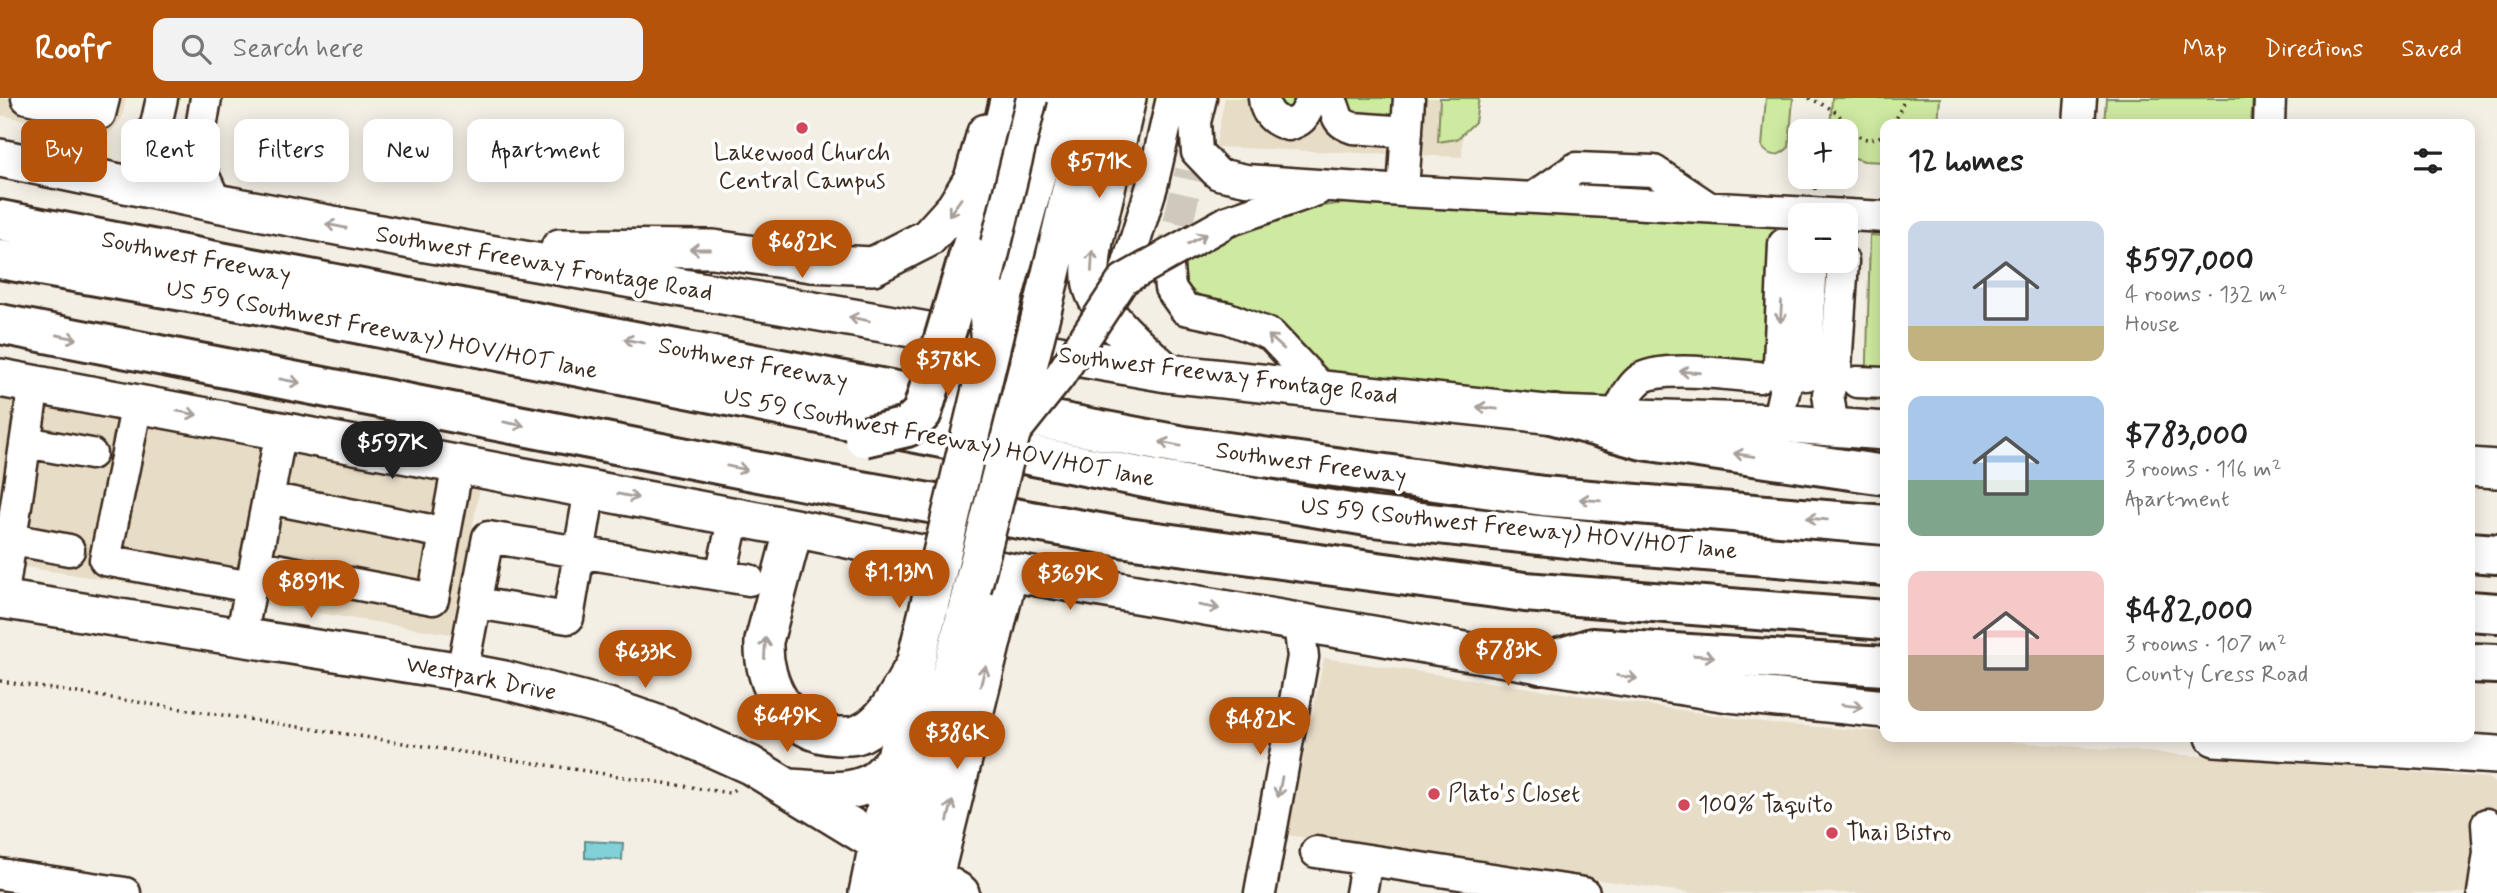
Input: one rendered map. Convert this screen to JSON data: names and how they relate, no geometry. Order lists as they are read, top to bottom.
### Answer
{
  "streets": {
    "highway": ["Southwest Freeway", "US 59 (Southwest Freeway) HOV/HOT lane"],
    "main road": ["Southwest Freeway Frontage Road", "Westpark Drive"]
  },
  "places": [
    "Lakewood Church Central Campus",
    "Plato's Closet",
    "100% Taquito",
    "Thai Bistro"
  ],
  "page": {
    "header": "Roofr",
    "search": "Search here",
    "nav": ["Map", "Directions", "Saved"],
    "map_buttons": ["+", "−"],
    "chip": [
      "Buy",
      "Rent",
      "Filters",
      "New",
      "Apartment"
    ],
    "heading": "12 homes",
    "price": [
      "$571K",
      "$682K",
      "$378K",
      "$597K",
      "$1.13M",
      "$369K",
      "$891K",
      "$783K",
      "$633K",
      "$649K",
      "$482K",
      "$386K"
    ],
    "list": [
      {
        "name": "$597,000",
        "note": "4 rooms · 132 m² · House"
      },
      {
        "name": "$783,000",
        "note": "3 rooms · 116 m² · Apartment"
      },
      {
        "name": "$482,000",
        "note": "3 rooms · 107 m² · County Cress Road"
      }
    ]
  }
}
